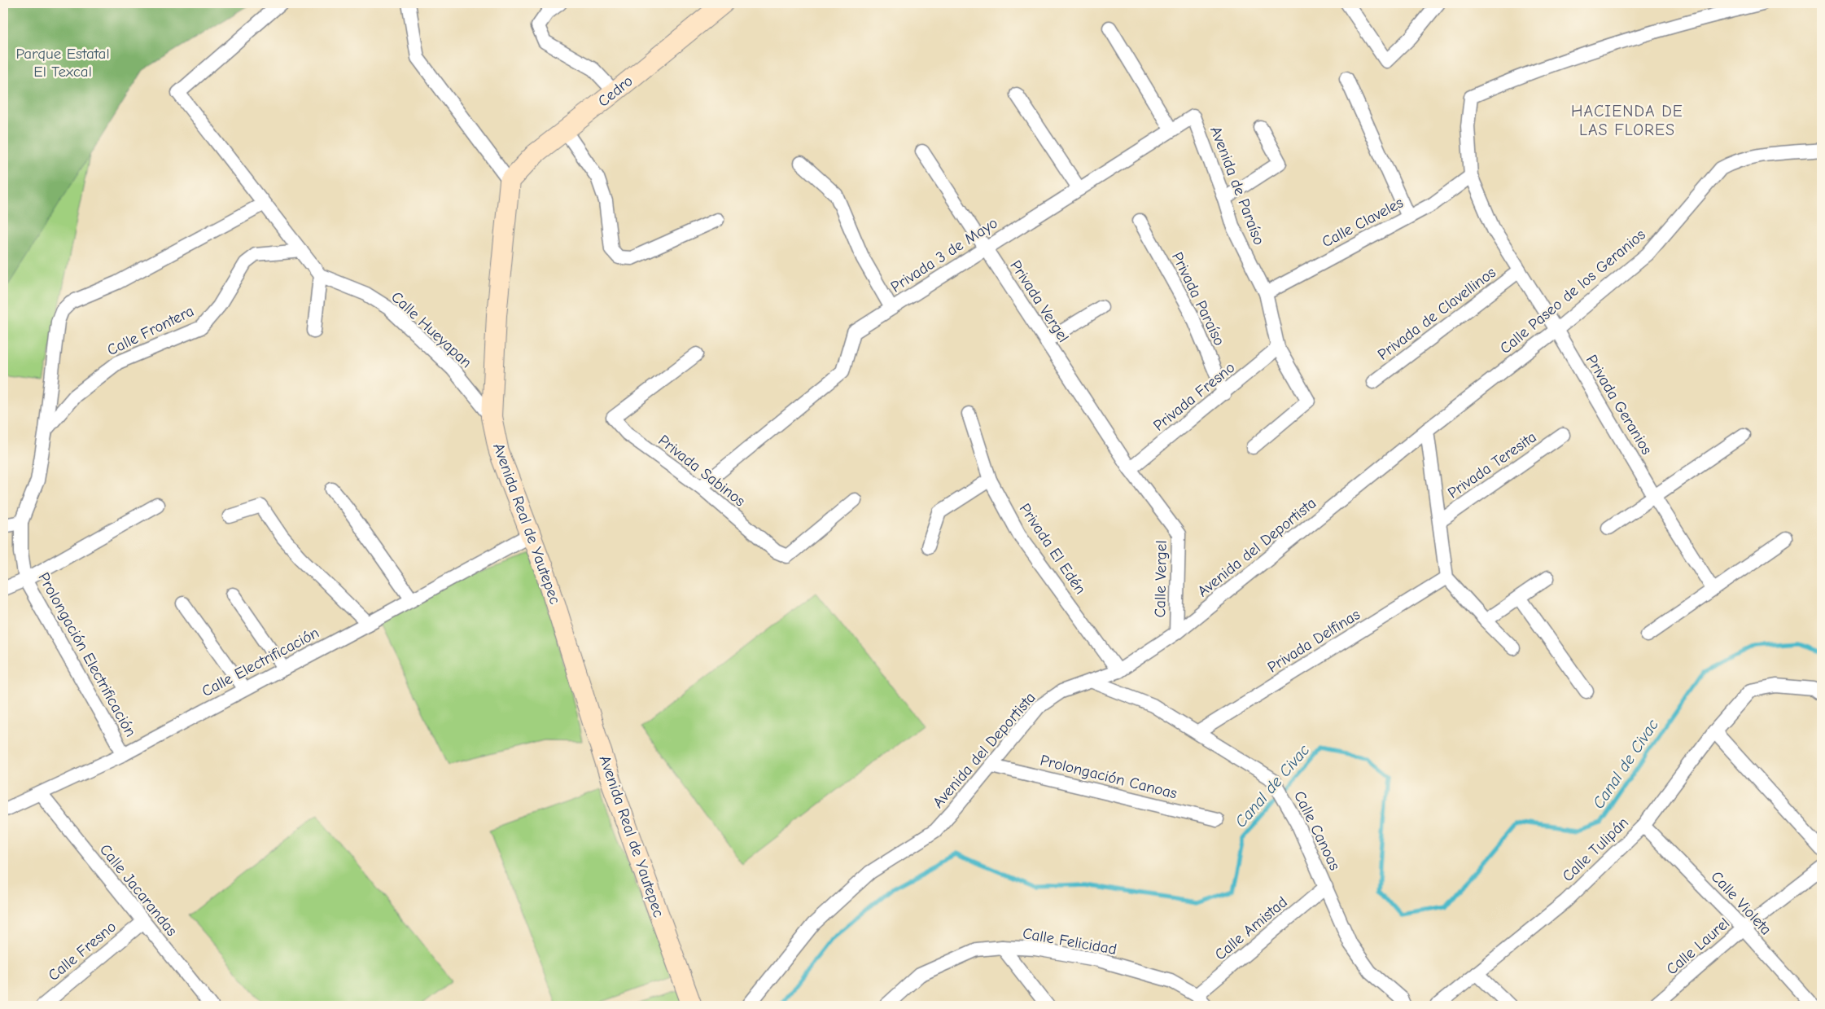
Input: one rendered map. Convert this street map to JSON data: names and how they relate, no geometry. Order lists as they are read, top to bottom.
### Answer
{
  "streets": {
    "street": [
      "Cedro",
      "Avenida de Paraíso",
      "Calle Claveles",
      "Privada 3 de Mayo",
      "Calle Paseo de los Geranios",
      "Privada Paraíso",
      "Privada Vergel",
      "Privada de Clavellinos",
      "Calle Hueyapan",
      "Calle Frontera",
      "Privada Fresno",
      "Privada Geranios",
      "Privada Teresita",
      "Privada Sabinos",
      "Avenida Real de Yautepec",
      "Avenida del Deportista",
      "Privada El Edén",
      "Calle Vergel",
      "Privada Delfinas",
      "Prolongación Electrificación",
      "Calle Electrificación",
      "Prolongación Canoas",
      "Calle Canoas",
      "Calle Tulipán",
      "Calle Jacarandas",
      "Calle Violeta",
      "Calle Amistad",
      "Calle Felicidad",
      "Calle Laurel",
      "Calle Fresno"
    ]
  },
  "crossings": [
    ["Cedro", "Avenida Real de Yautepec"],
    ["Avenida de Paraíso", "Calle Claveles"],
    ["Avenida de Paraíso", "Privada 3 de Mayo"],
    ["Avenida de Paraíso", "Privada Fresno"],
    ["Calle Claveles", "Privada Geranios"],
    ["Privada 3 de Mayo", "Privada Vergel"],
    ["Privada 3 de Mayo", "Privada Sabinos"],
    ["Calle Paseo de los Geranios", "Privada Geranios"],
    ["Calle Paseo de los Geranios", "Avenida del Deportista"],
    ["Privada Paraíso", "Privada Fresno"],
    ["Privada Vergel", "Privada Fresno"],
    ["Privada Vergel", "Calle Vergel"],
    ["Privada de Clavellinos", "Privada Geranios"],
    ["Calle Hueyapan", "Calle Frontera"],
    ["Calle Hueyapan", "Avenida Real de Yautepec"],
    ["Privada Fresno", "Calle Vergel"],
    ["Avenida Real de Yautepec", "Calle Electrificación"],
    ["Avenida del Deportista", "Privada El Edén"],
    ["Avenida del Deportista", "Calle Vergel"],
    ["Avenida del Deportista", "Prolongación Canoas"],
    ["Avenida del Deportista", "Calle Canoas"],
    ["Privada Delfinas", "Calle Canoas"],
    ["Prolongación Electrificación", "Calle Electrificación"],
    ["Calle Electrificación", "Calle Jacarandas"],
    ["Calle Canoas", "Calle Amistad"],
    ["Calle Tulipán", "Calle Violeta"],
    ["Calle Jacarandas", "Calle Fresno"],
    ["Calle Violeta", "Calle Laurel"],
    ["Calle Amistad", "Calle Felicidad"]
  ],
  "districts": ["HACIENDA DE LAS FLORES"],
  "water": ["Canal de Civac"],
  "parks": ["Parque Estatal El Texcal"]
}
